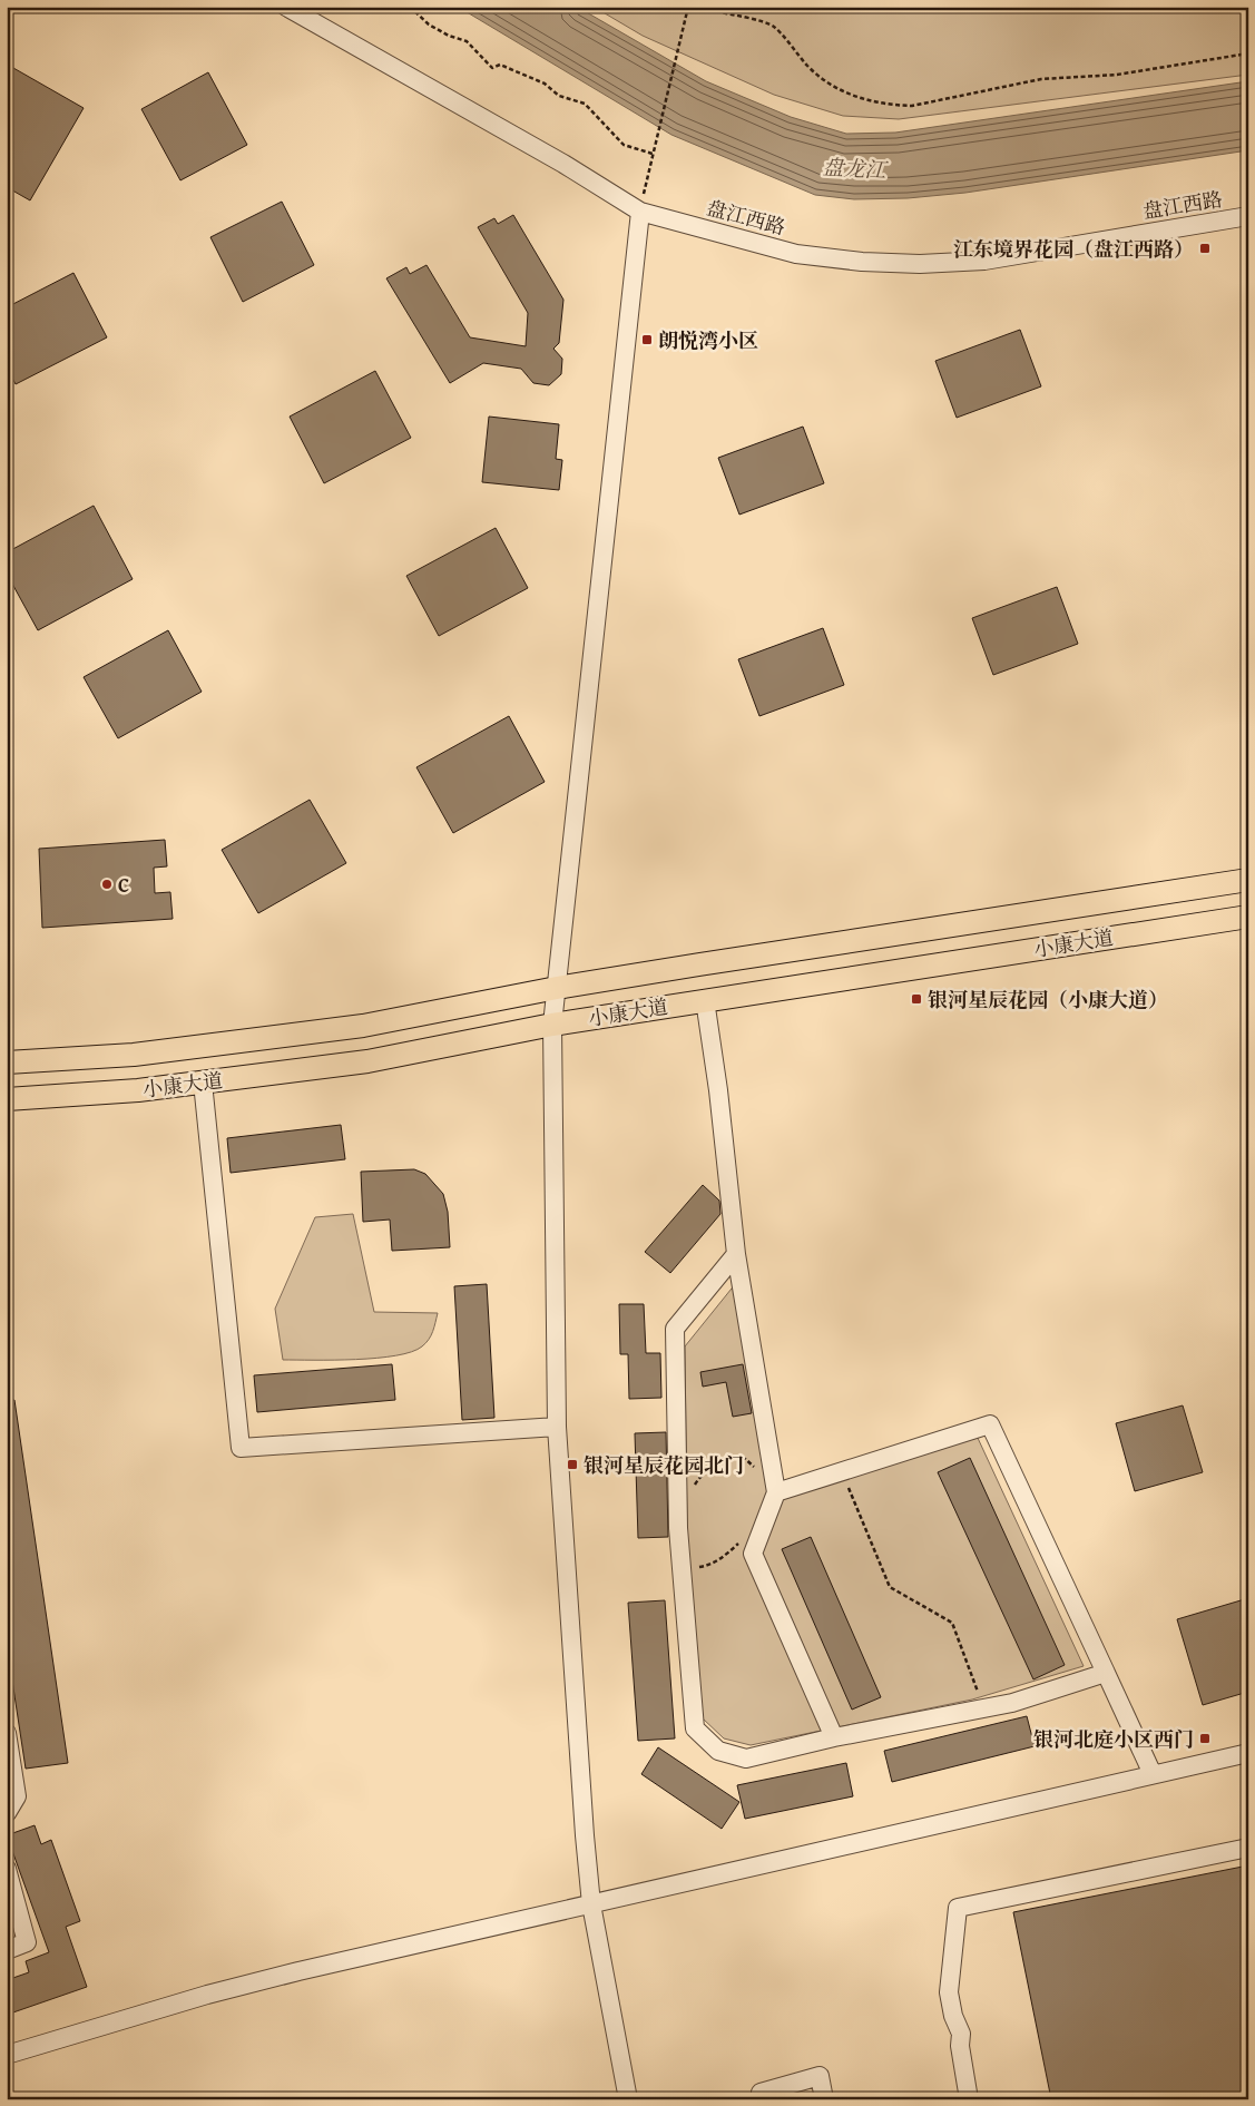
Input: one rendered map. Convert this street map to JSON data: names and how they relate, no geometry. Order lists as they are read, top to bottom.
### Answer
{
  "streets": {
    "main road": ["小康大道"],
    "street": ["盘江西路"]
  },
  "water": ["盘龙江"],
  "places": {
    "transit": [
      "江东境界花园（盘江西路）",
      "朗悦湾小区",
      "银河星辰花园（小康大道）",
      "银河星辰花园北门",
      "银河北庭小区西门"
    ],
    "other": ["C"]
  }
}
